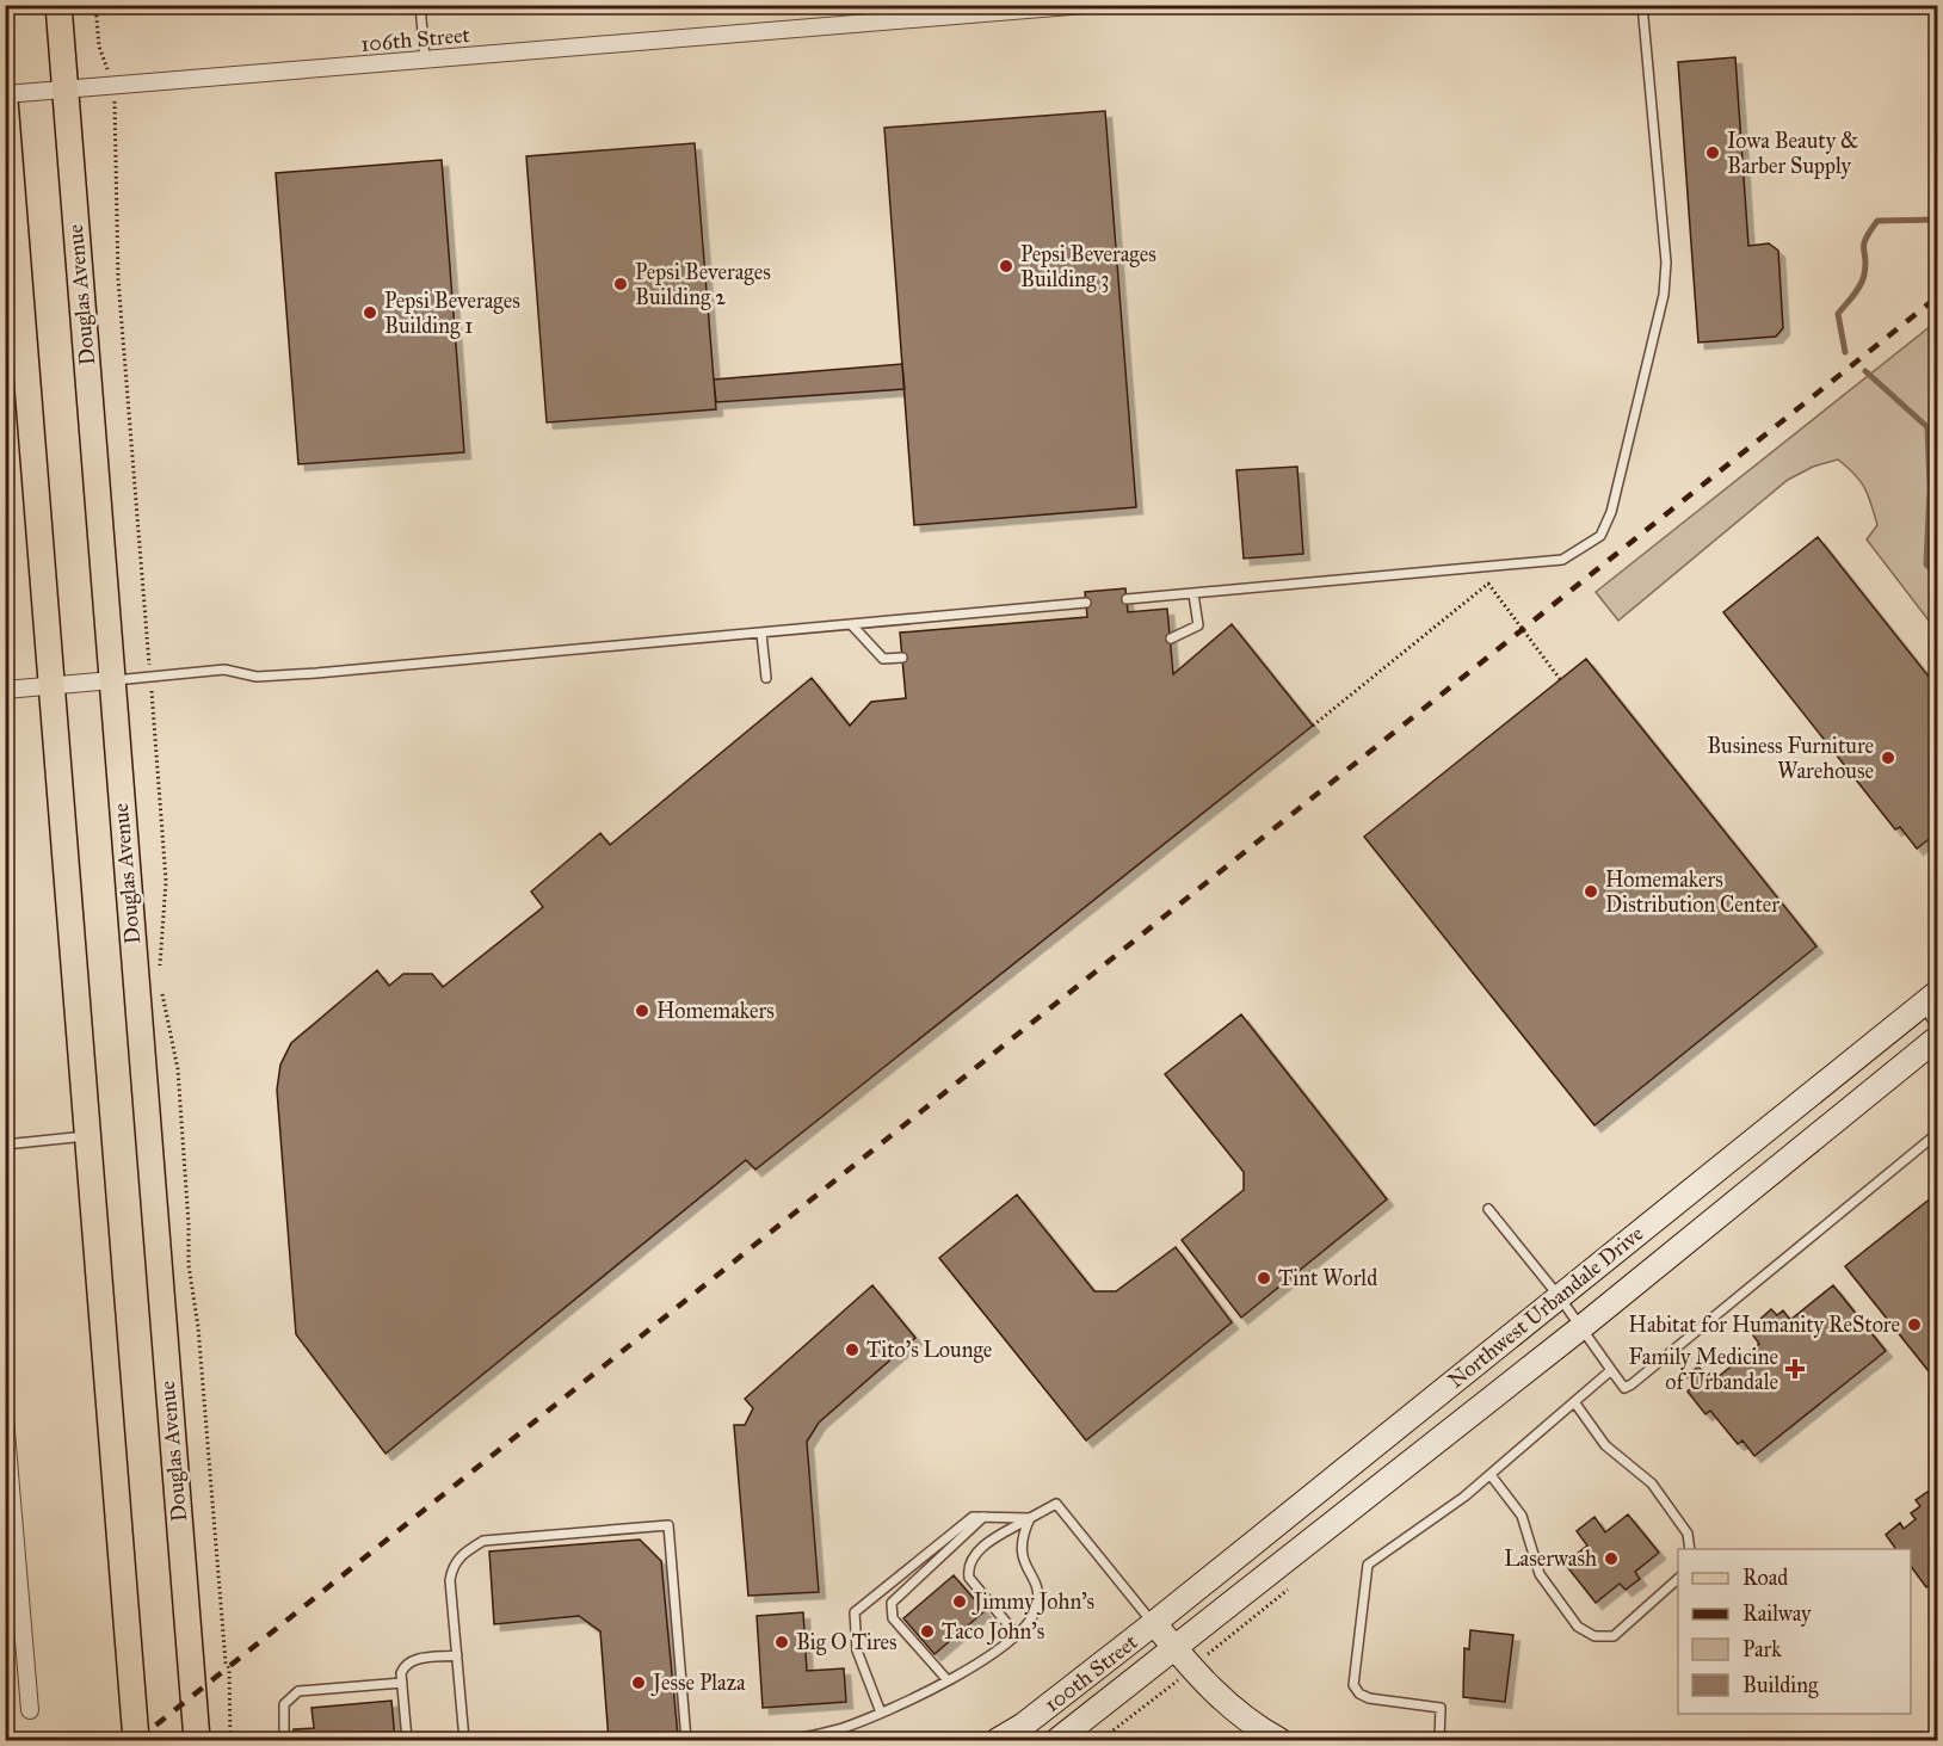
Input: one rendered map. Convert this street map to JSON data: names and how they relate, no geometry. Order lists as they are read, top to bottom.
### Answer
{
  "streets": {
    "main road": ["Douglas Avenue", "Northwest Urbandale Drive", "100th Street"],
    "street": ["106th Street"]
  },
  "crossings": [
    ["106th Street", "Douglas Avenue"],
    ["Northwest Urbandale Drive", "100th Street"]
  ],
  "places": {
    "other": [
      "Iowa Beauty & Barber Supply",
      "Pepsi Beverages Building 3",
      "Pepsi Beverages Building 2",
      "Pepsi Beverages Building 1",
      "Business Furniture Warehouse",
      "Homemakers Distribution Center",
      "Homemakers",
      "Tint World",
      "Habitat for Humanity ReStore",
      "Tito's Lounge",
      "Laserwash",
      "Jimmy John's",
      "Taco John's",
      "Big O Tires",
      "Jesse Plaza"
    ],
    "health": ["Family Medicine of Urbandale"]
  },
  "legend": [
    "Road",
    "Railway",
    "Park",
    "Building"
  ]
}
